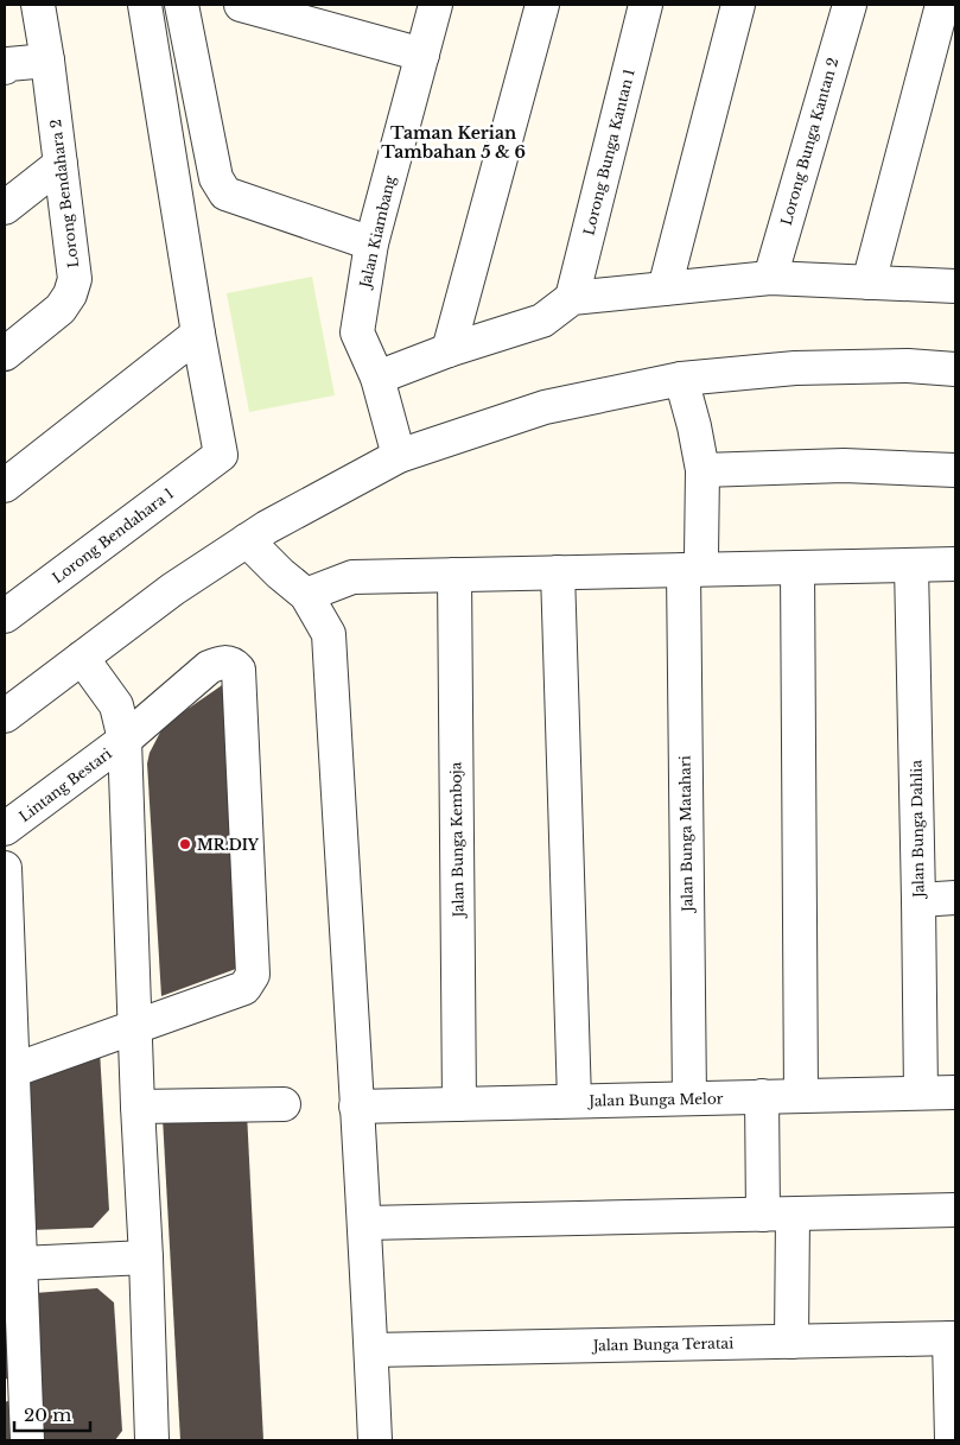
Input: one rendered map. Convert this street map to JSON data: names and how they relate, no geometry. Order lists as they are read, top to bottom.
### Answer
{
  "streets": {
    "street": [
      "Lorong Bunga Kantan 2",
      "Lorong Bunga Kantan 1",
      "Lorong Bendahara 2",
      "Jalan Kiambang",
      "Lorong Bendahara 1",
      "Lintang Bestari",
      "Jalan Bunga Dahlia",
      "Jalan Bunga Matahari",
      "Jalan Bunga Kemboja",
      "Jalan Bunga Melor",
      "Jalan Bunga Teratai"
    ]
  },
  "crossings": [
    ["Jalan Bunga Dahlia", "Jalan Bunga Melor"],
    ["Jalan Bunga Matahari", "Jalan Bunga Melor"],
    ["Jalan Bunga Kemboja", "Jalan Bunga Melor"]
  ],
  "districts": ["Taman Kerian Tambahan 5 & 6"],
  "places": ["MR.DIY"],
  "scale_bar": "20 m"
}
